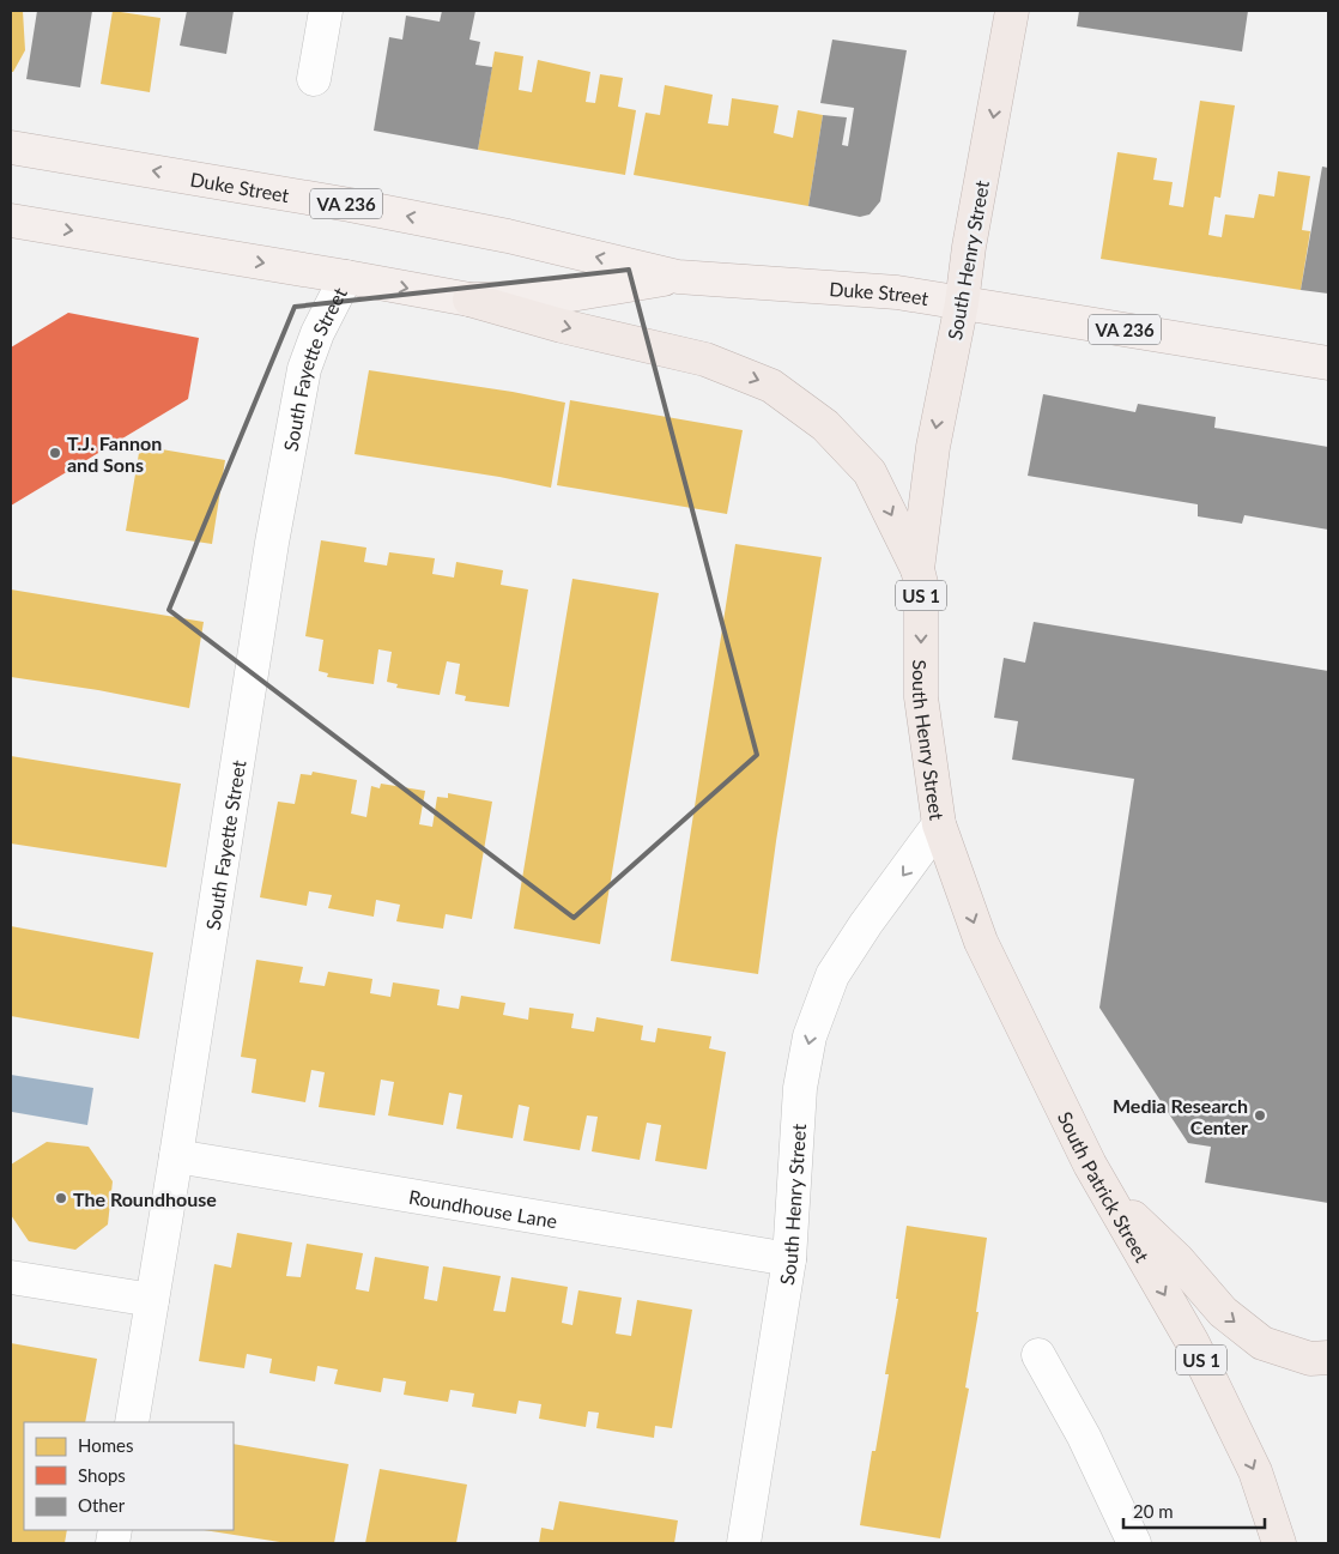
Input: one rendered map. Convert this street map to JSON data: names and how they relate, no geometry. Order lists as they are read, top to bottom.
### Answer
{
  "streets": {
    "highway": ["South Henry Street", "US 1", "South Patrick Street"],
    "main road": ["Duke Street", "VA 236"],
    "street": ["South Fayette Street", "Roundhouse Lane"]
  },
  "crossings": [
    ["Duke Street", "South Henry Street"],
    ["Duke Street", "South Fayette Street"],
    ["South Henry Street", "South Patrick Street"],
    ["South Henry Street", "Roundhouse Lane"],
    ["South Fayette Street", "Roundhouse Lane"]
  ],
  "one_way": ["South Henry Street", "South Patrick Street"],
  "places": ["T.J. Fannon and Sons", "Media Research Center", "The Roundhouse"],
  "legend": ["Homes", "Shops", "Other"],
  "scale_bar": "20 m"
}
